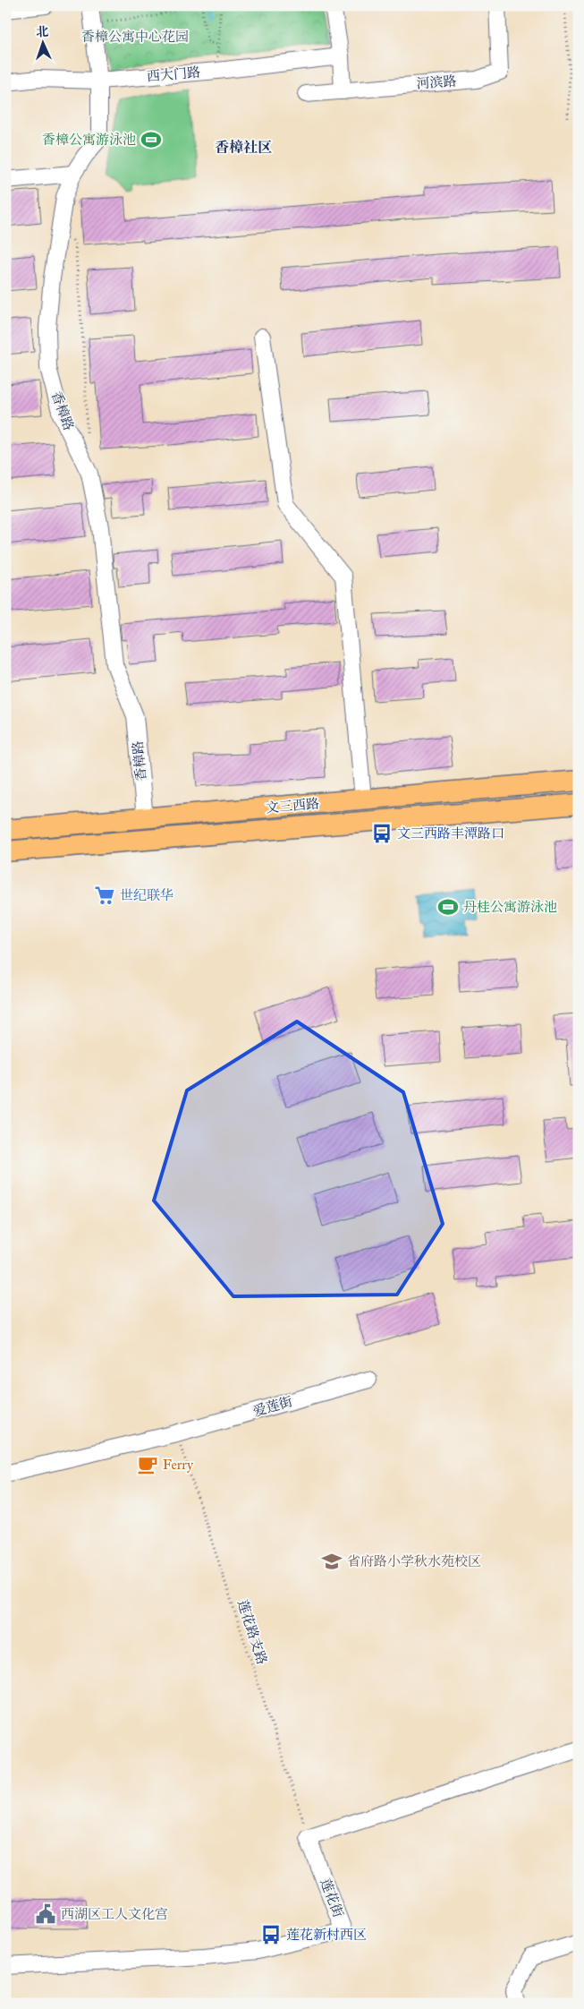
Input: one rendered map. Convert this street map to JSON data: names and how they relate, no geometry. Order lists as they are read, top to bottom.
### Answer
{
  "streets": {
    "main road": ["文三西路"],
    "street": [
      "西大门路",
      "河滨路",
      "香樟路",
      "爱莲街",
      "莲花街"
    ],
    "path": ["莲花路支路"]
  },
  "crossings": [
    ["西大门路", "香樟路"],
    ["香樟路", "文三西路"],
    ["爱莲街", "莲花路支路"],
    ["莲花路支路", "莲花街"]
  ],
  "districts": ["香樟社区"],
  "parks": ["香樟公寓中心花园"],
  "places": {
    "sports": ["香樟公寓游泳池", "丹桂公寓游泳池"],
    "bus stop": ["文三西路丰潭路口", "莲花新村西区"],
    "supermarket": ["世纪联华"],
    "cafe": ["Ferry"],
    "school or university": ["省府路小学秋水苑校区"],
    "public building": ["西湖区工人文化宫"]
  },
  "north": "top"
}
